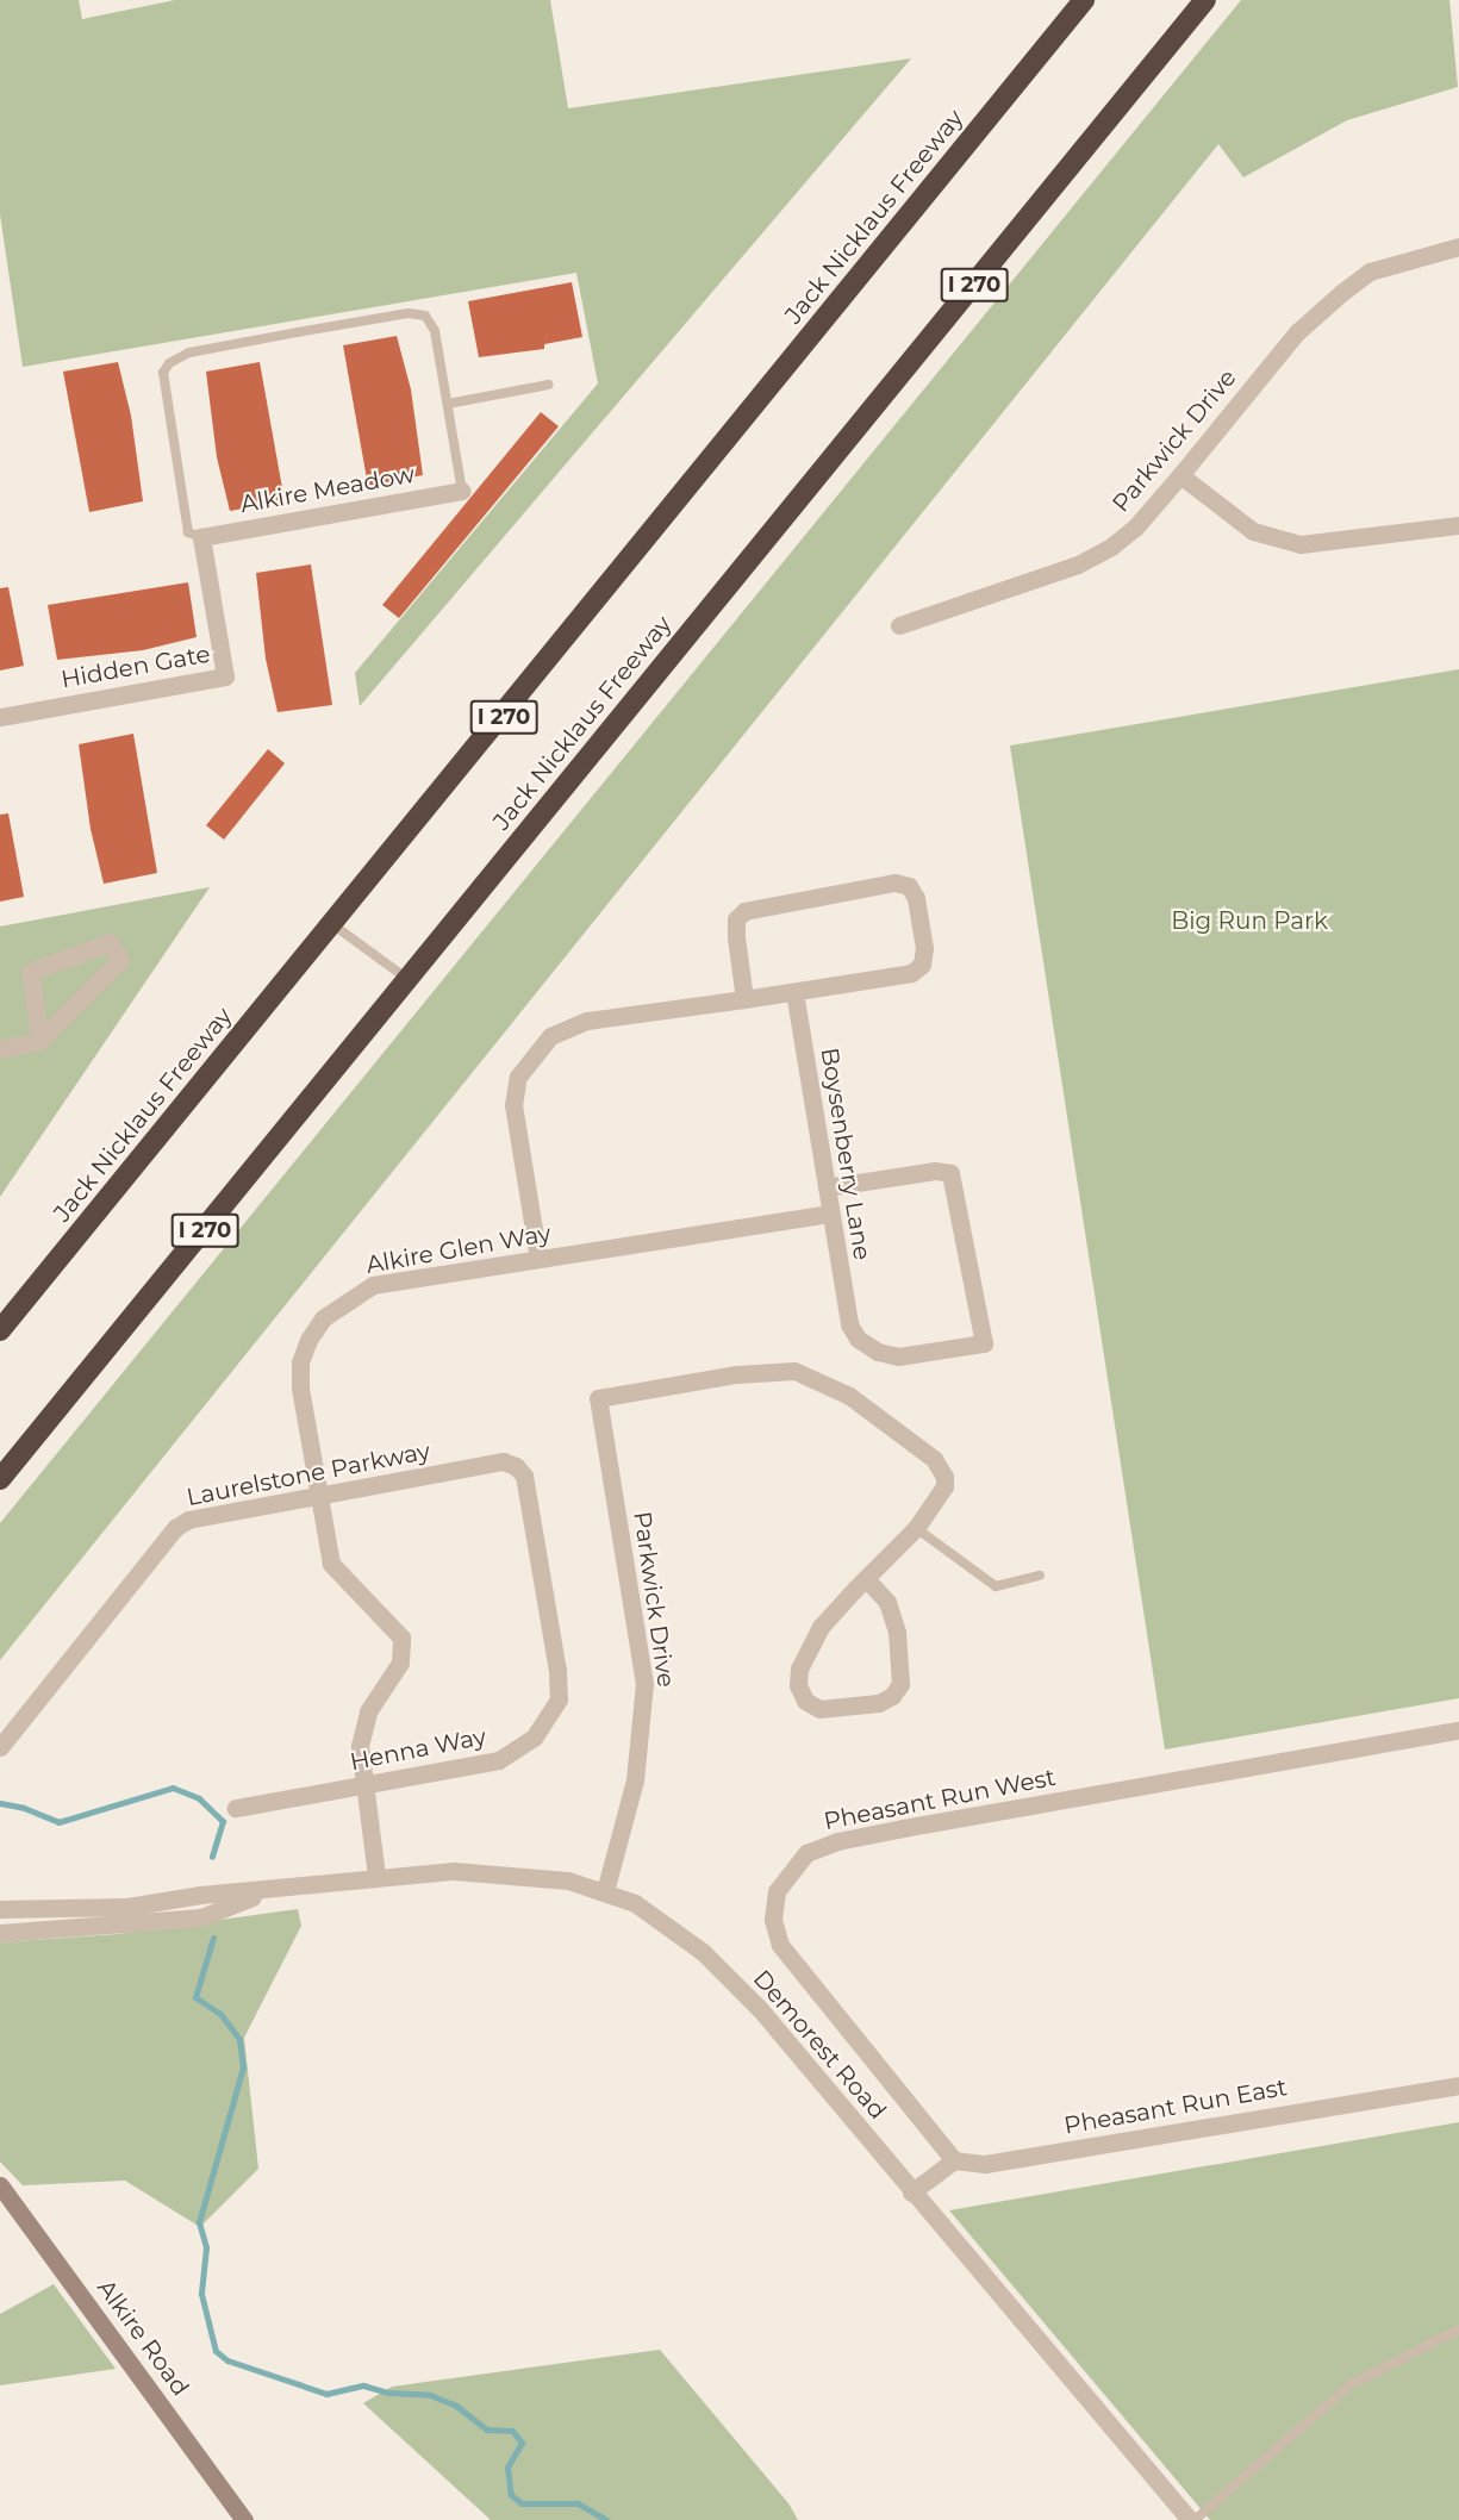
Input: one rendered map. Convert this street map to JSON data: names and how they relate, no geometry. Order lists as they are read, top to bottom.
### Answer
{
  "streets": {
    "highway": ["Jack Nicklaus Freeway", "I 270"],
    "main road": ["Alkire Road"],
    "street": [
      "Parkwick Drive",
      "Alkire Meadow",
      "Hidden Gate",
      "Boysenberry Lane",
      "Alkire Glen Way",
      "Laurelstone Parkway",
      "Henna Way",
      "Pheasant Run West",
      "Demorest Road",
      "Pheasant Run East"
    ]
  },
  "crossings": [
    ["Parkwick Drive", "Demorest Road"],
    ["Alkire Meadow", "Hidden Gate"],
    ["Boysenberry Lane", "Alkire Glen Way"],
    ["Alkire Glen Way", "Laurelstone Parkway"],
    ["Alkire Glen Way", "Henna Way"],
    ["Alkire Glen Way", "Demorest Road"],
    ["Laurelstone Parkway", "Henna Way"],
    ["Pheasant Run West", "Pheasant Run East"]
  ],
  "parks": ["Big Run Park"]
}
